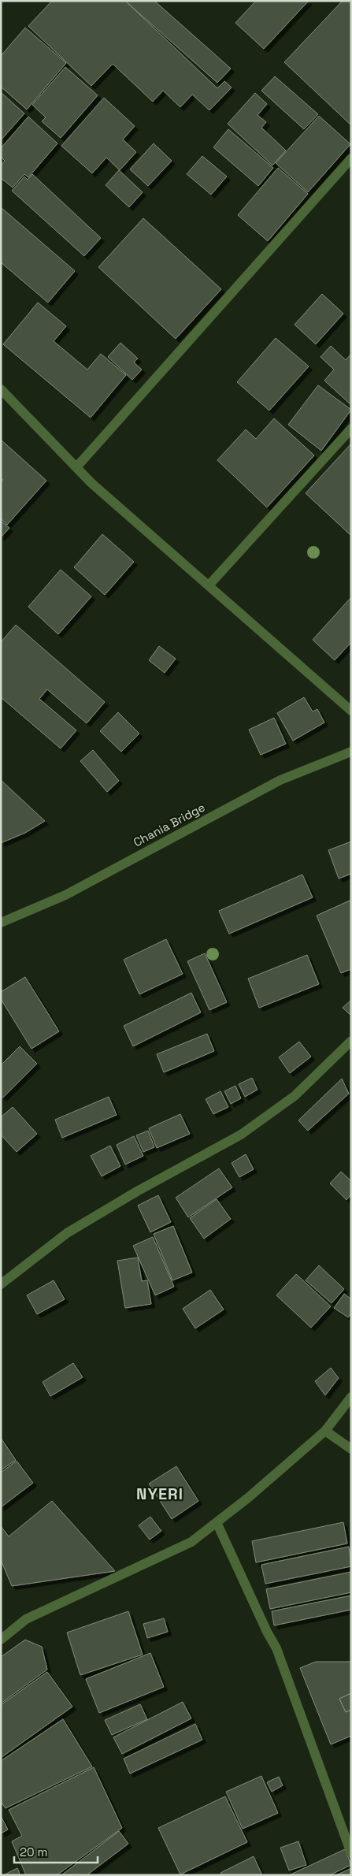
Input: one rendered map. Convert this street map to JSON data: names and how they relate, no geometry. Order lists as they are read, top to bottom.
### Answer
{
  "streets": {
    "street": ["Chania Bridge"]
  },
  "districts": ["NYERI"],
  "scale_bar": "20 m"
}
